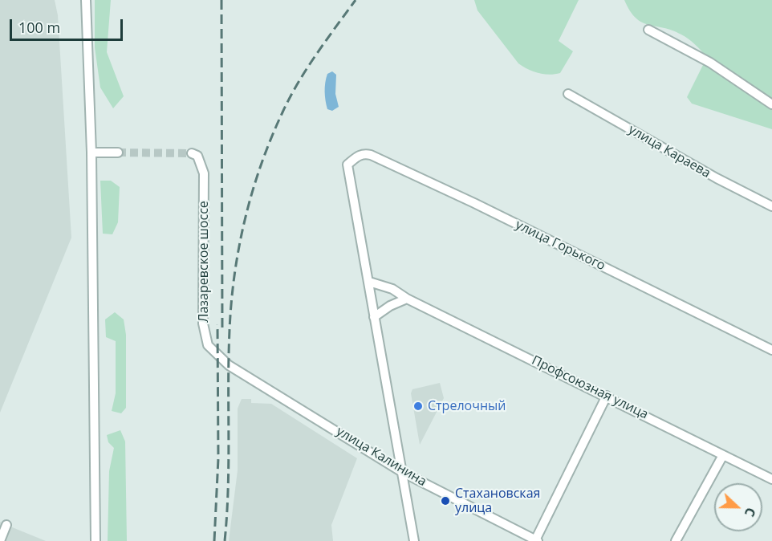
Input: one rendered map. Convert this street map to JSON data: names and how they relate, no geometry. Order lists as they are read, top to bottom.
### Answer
{
  "streets": {
    "street": [
      "улица Караева",
      "улица Горького",
      "Лазаревское шоссе",
      "Профсоюзная улица",
      "улица Калинина"
    ]
  },
  "crossings": [
    ["улица Горького", "Профсоюзная улица"],
    ["Лазаревское шоссе", "улица Калинина"]
  ],
  "places": ["Стрелочный", "Стахановская улица"],
  "scale_bar": "100 m",
  "north": "right"
}
